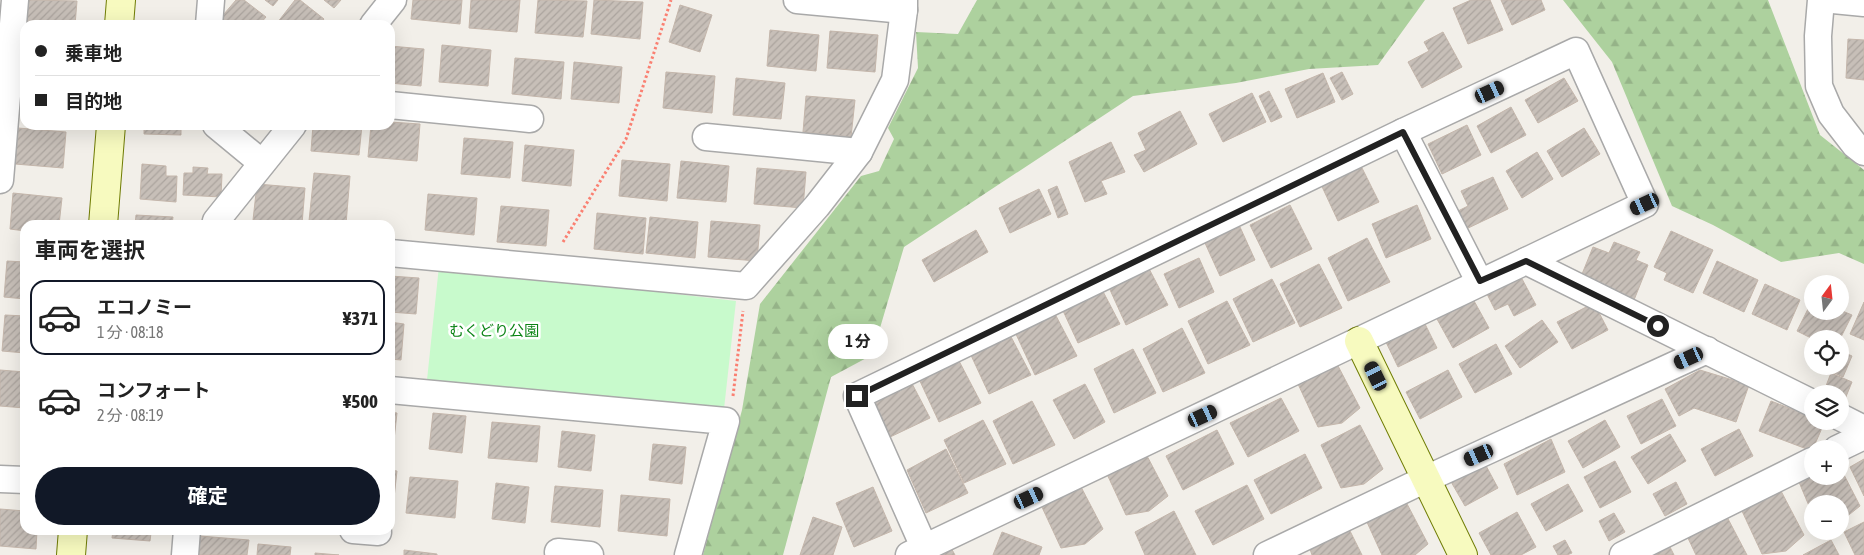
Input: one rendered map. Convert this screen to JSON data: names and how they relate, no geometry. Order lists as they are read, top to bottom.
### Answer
{
  "parks": ["むくどり公園"],
  "north": "top",
  "page": {
    "banner": ["乗車地", "目的地"],
    "heading": "車両を選択",
    "map_buttons": ["+", "−"],
    "list": [
      {
        "name": "エコノミー",
        "note": "1 分 · 08:18",
        "value": "¥371"
      },
      {
        "name": "コンフォート",
        "note": "2 分 · 08:19",
        "value": "¥500"
      }
    ],
    "bubble": "1 分",
    "buttons": "確定"
  }
}
